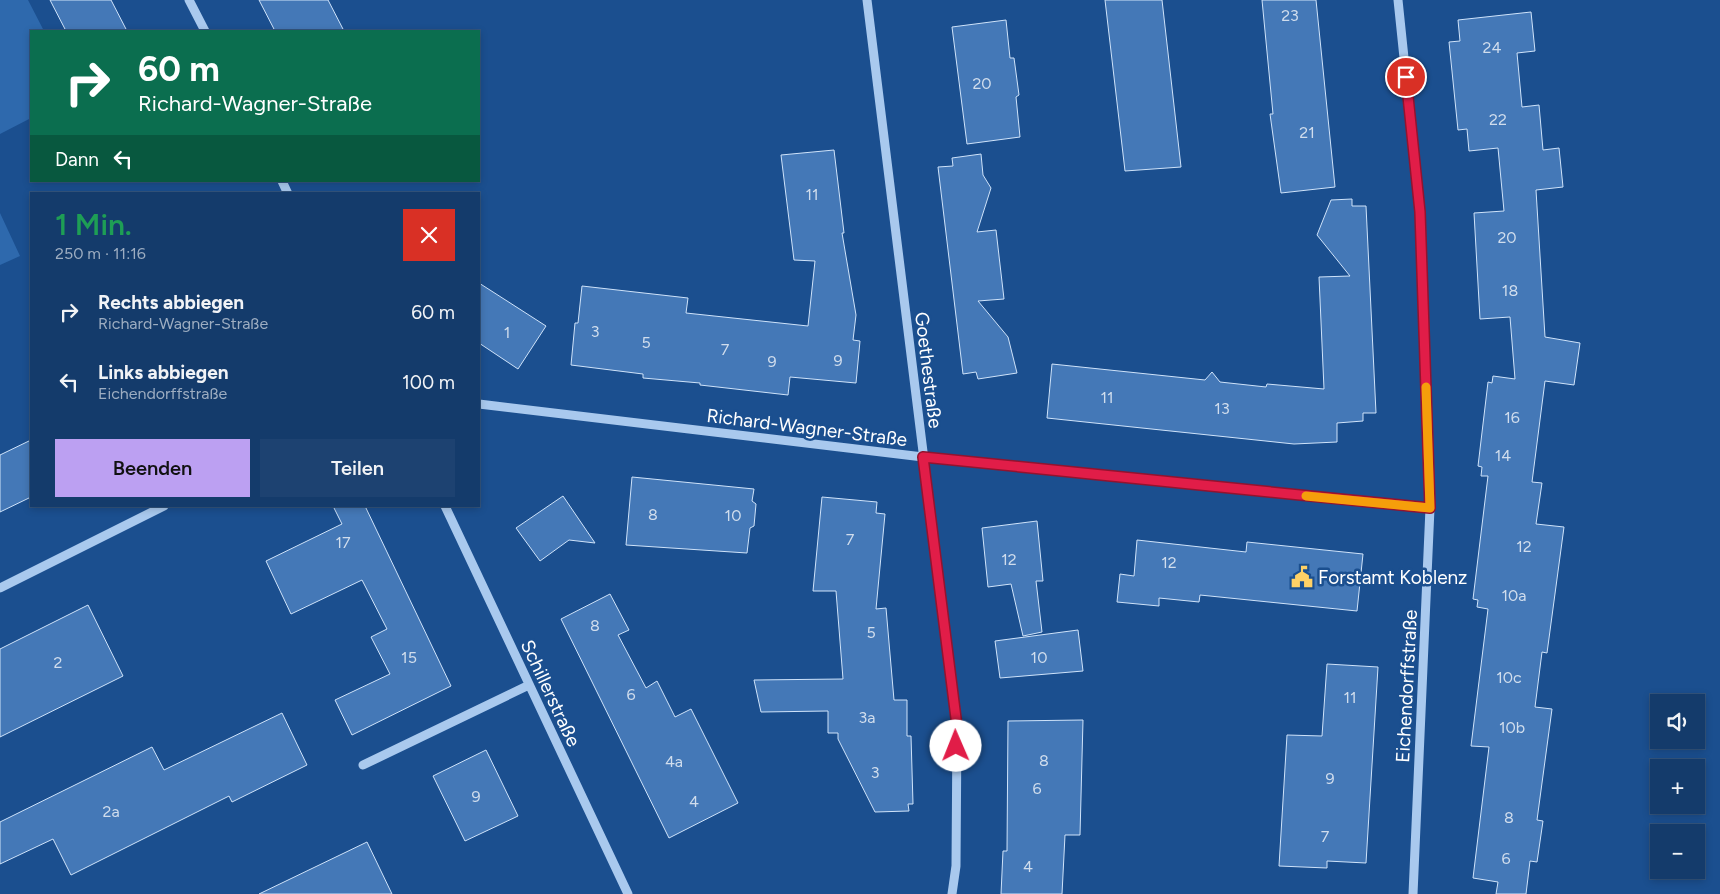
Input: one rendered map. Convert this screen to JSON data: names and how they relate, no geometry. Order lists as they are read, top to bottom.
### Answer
{
  "streets": {
    "street": [
      "Goethestraße",
      "Richard-Wagner-Straße",
      "Eichendorffstraße",
      "Schillerstraße"
    ]
  },
  "crossings": [
    ["Goethestraße", "Richard-Wagner-Straße"],
    ["Richard-Wagner-Straße", "Eichendorffstraße"]
  ],
  "places": {
    "public building": ["Forstamt Koblenz"]
  },
  "house_numbers": [
    "23",
    "24",
    "20",
    "22",
    "21",
    "11",
    "20",
    "18",
    "3",
    "1",
    "5",
    "7",
    "9",
    "9",
    "11",
    "13",
    "16",
    "14",
    "8",
    "10",
    "7",
    "17",
    "12",
    "12",
    "12",
    "10a",
    "8",
    "5",
    "15",
    "10",
    "2",
    "10c",
    "6",
    "11",
    "3a",
    "10b",
    "8",
    "4a",
    "3",
    "9",
    "6",
    "9",
    "4",
    "2a",
    "8",
    "7",
    "6",
    "4"
  ],
  "page": {
    "turn": ["60 m", "Richard-Wagner-Straße"],
    "then": "Dann",
    "heading": ["1 Min.", "250 m · 11:16"],
    "list": [
      {
        "name": "Rechts abbiegen",
        "note": "Richard-Wagner-Straße",
        "value": "60 m"
      },
      {
        "name": "Links abbiegen",
        "note": "Eichendorffstraße",
        "value": "100 m"
      }
    ],
    "buttons": ["Beenden", "Teilen"],
    "map_buttons": ["+", "−"]
  }
}
